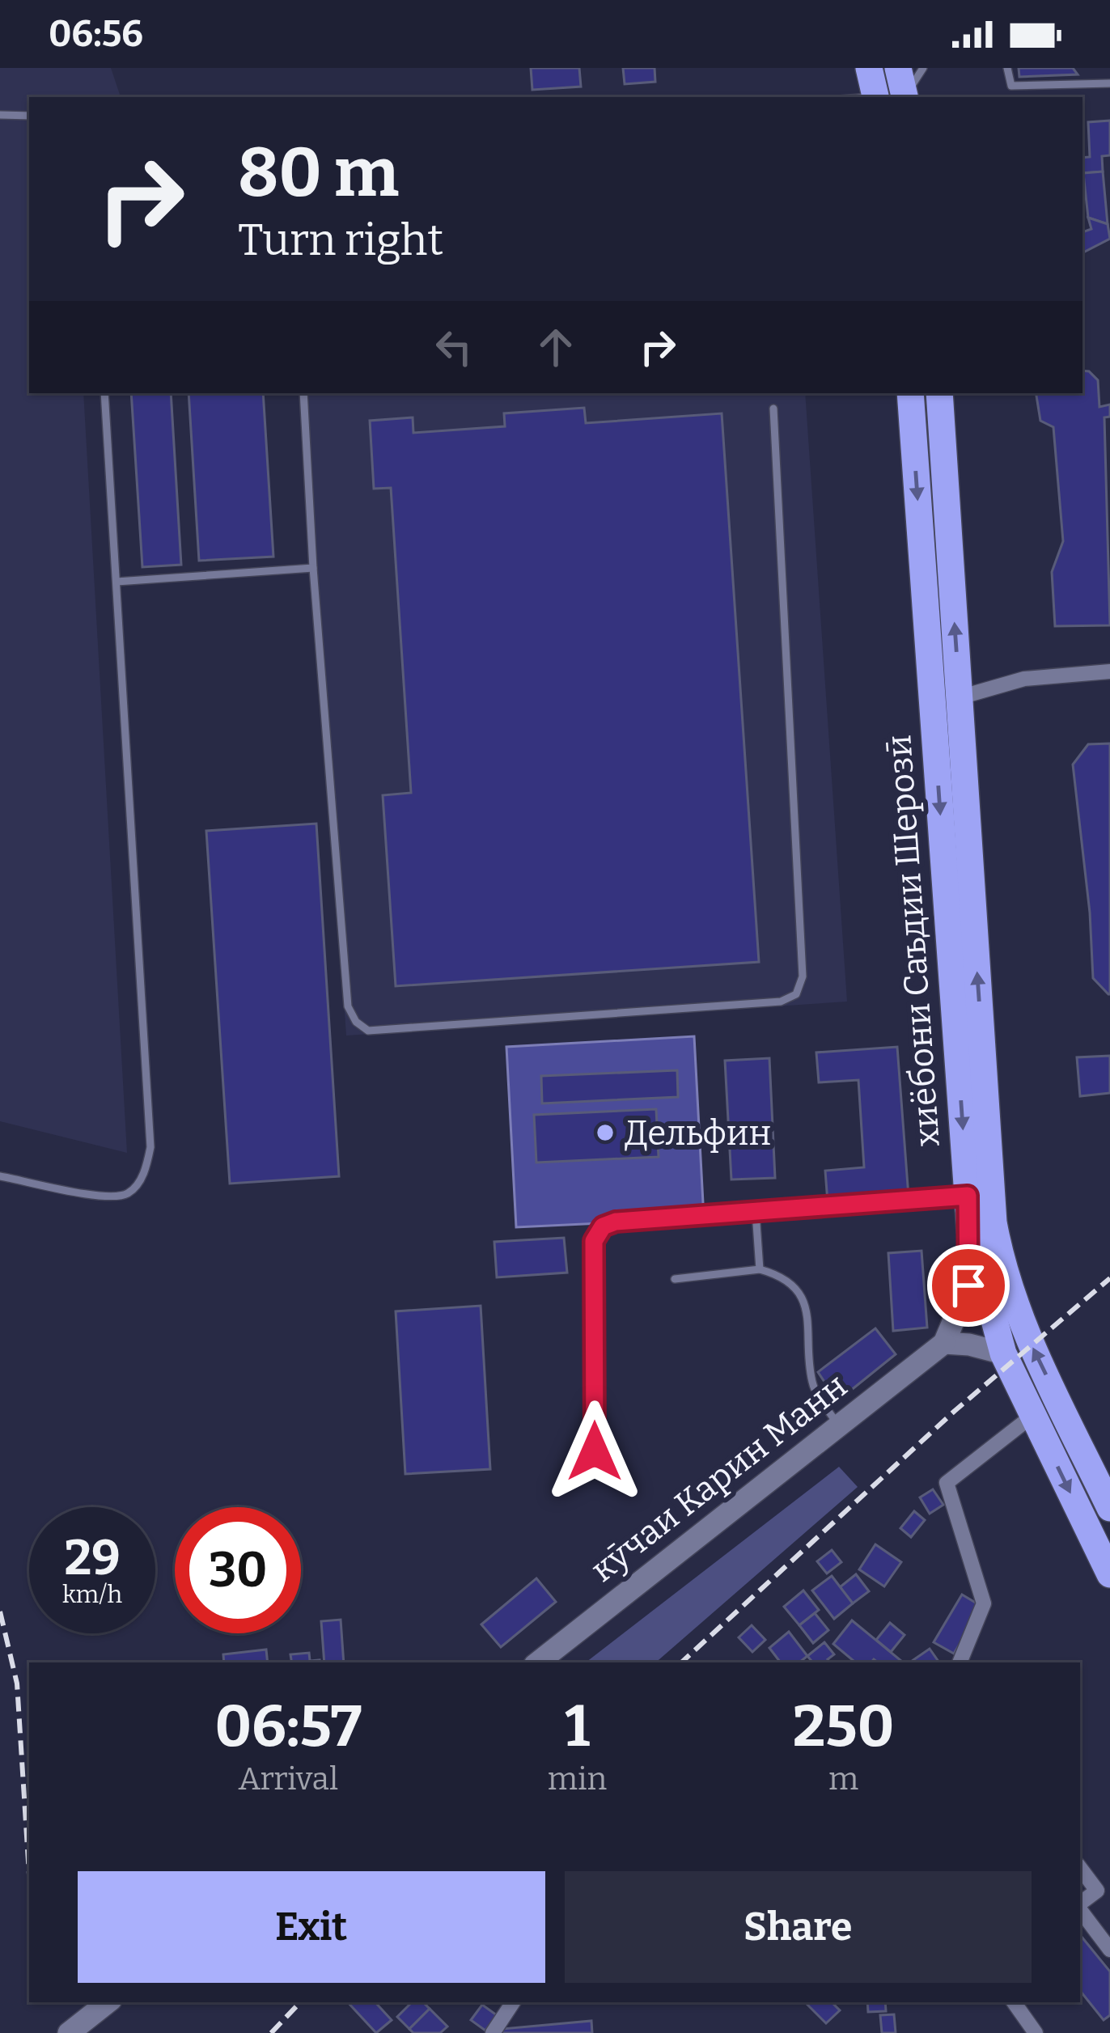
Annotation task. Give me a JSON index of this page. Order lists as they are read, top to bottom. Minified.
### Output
{"streets":{"highway":["хиёбони Саъдии Шерозӣ"],"street":["кӯчаи Карин Манн"]},"crossings":[["хиёбони Саъдии Шерозӣ","кӯчаи Карин Манн"]],"places":["Дельфин"],"page":{"status":"06:56","turn":["80 m","Turn right"],"speed":"29 km/h","limit":"30","eta":["06:57","Arrival","1","min","250","m"],"buttons":["Exit","Share"]}}
